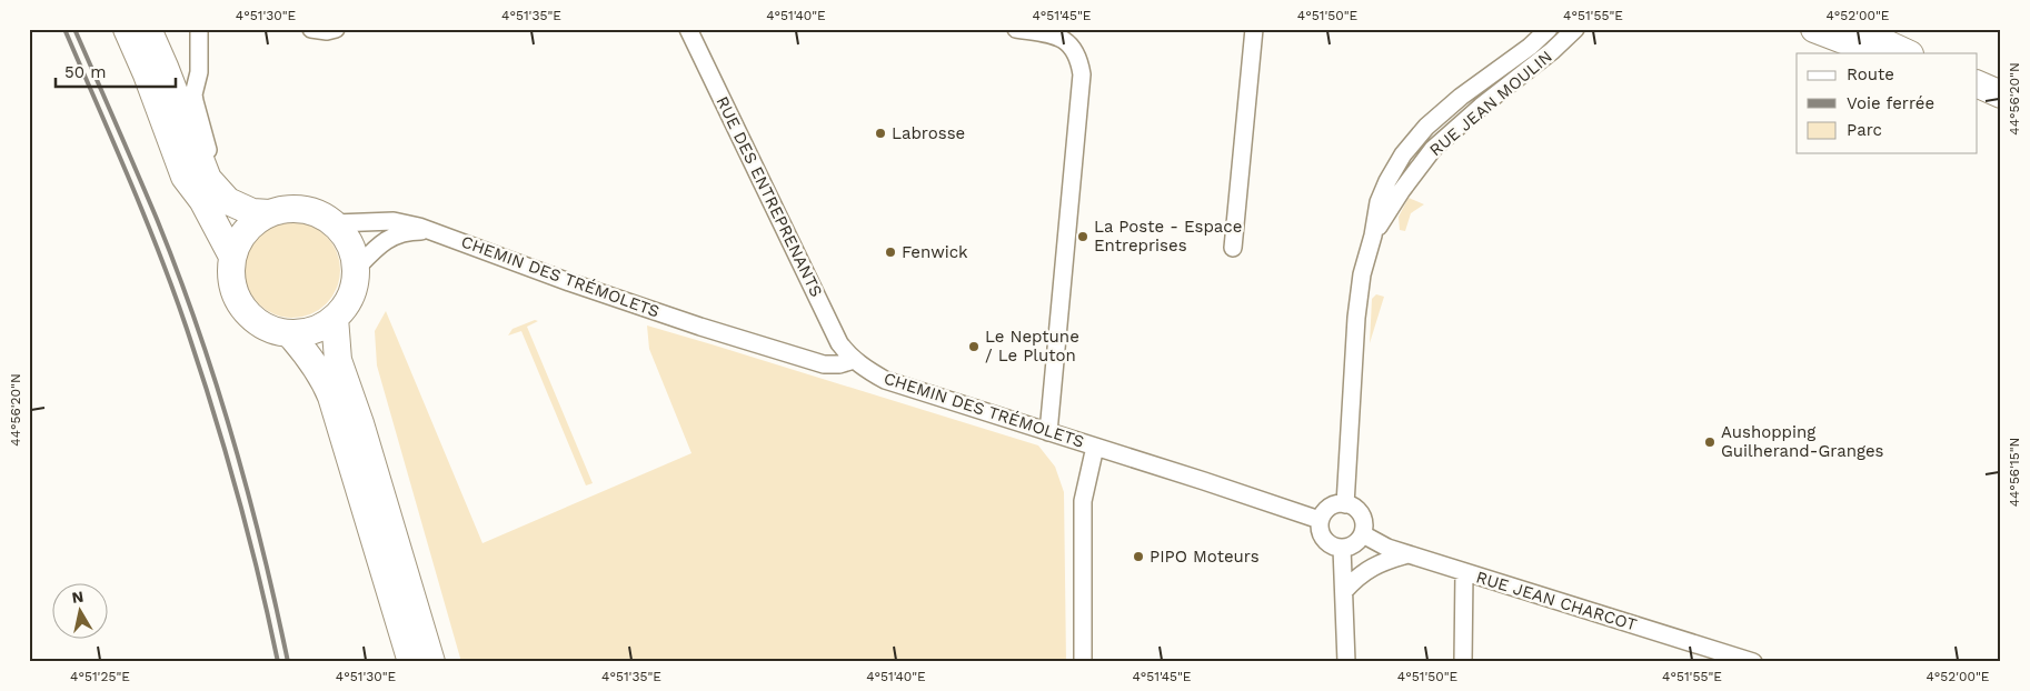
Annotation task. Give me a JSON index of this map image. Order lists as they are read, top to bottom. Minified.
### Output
{"streets":{"street":["RUE JEAN MOULIN","RUE DES ENTREPRENANTS","CHEMIN DES TRÉMOLETS","RUE JEAN CHARCOT"]},"crossings":[["RUE JEAN MOULIN","CHEMIN DES TRÉMOLETS"],["RUE JEAN MOULIN","RUE JEAN CHARCOT"],["RUE DES ENTREPRENANTS","CHEMIN DES TRÉMOLETS"],["CHEMIN DES TRÉMOLETS","RUE JEAN CHARCOT"]],"places":["Labrosse","La Poste - Espace Entreprises","Fenwick","Le Neptune / Le Pluton","Aushopping Guilherand-Granges","PIPO Moteurs"],"legend":["Route","Voie ferrée","Parc"],"scale_bar":"50 m","north":"top","coordinates":["4°51'30\"E","4°51'35\"E","4°51'40\"E","4°51'45\"E","4°51'50\"E","4°51'55\"E","4°52'00\"E","44°56'20\"N","44°56'15\"N","4°51'25\"E"]}
